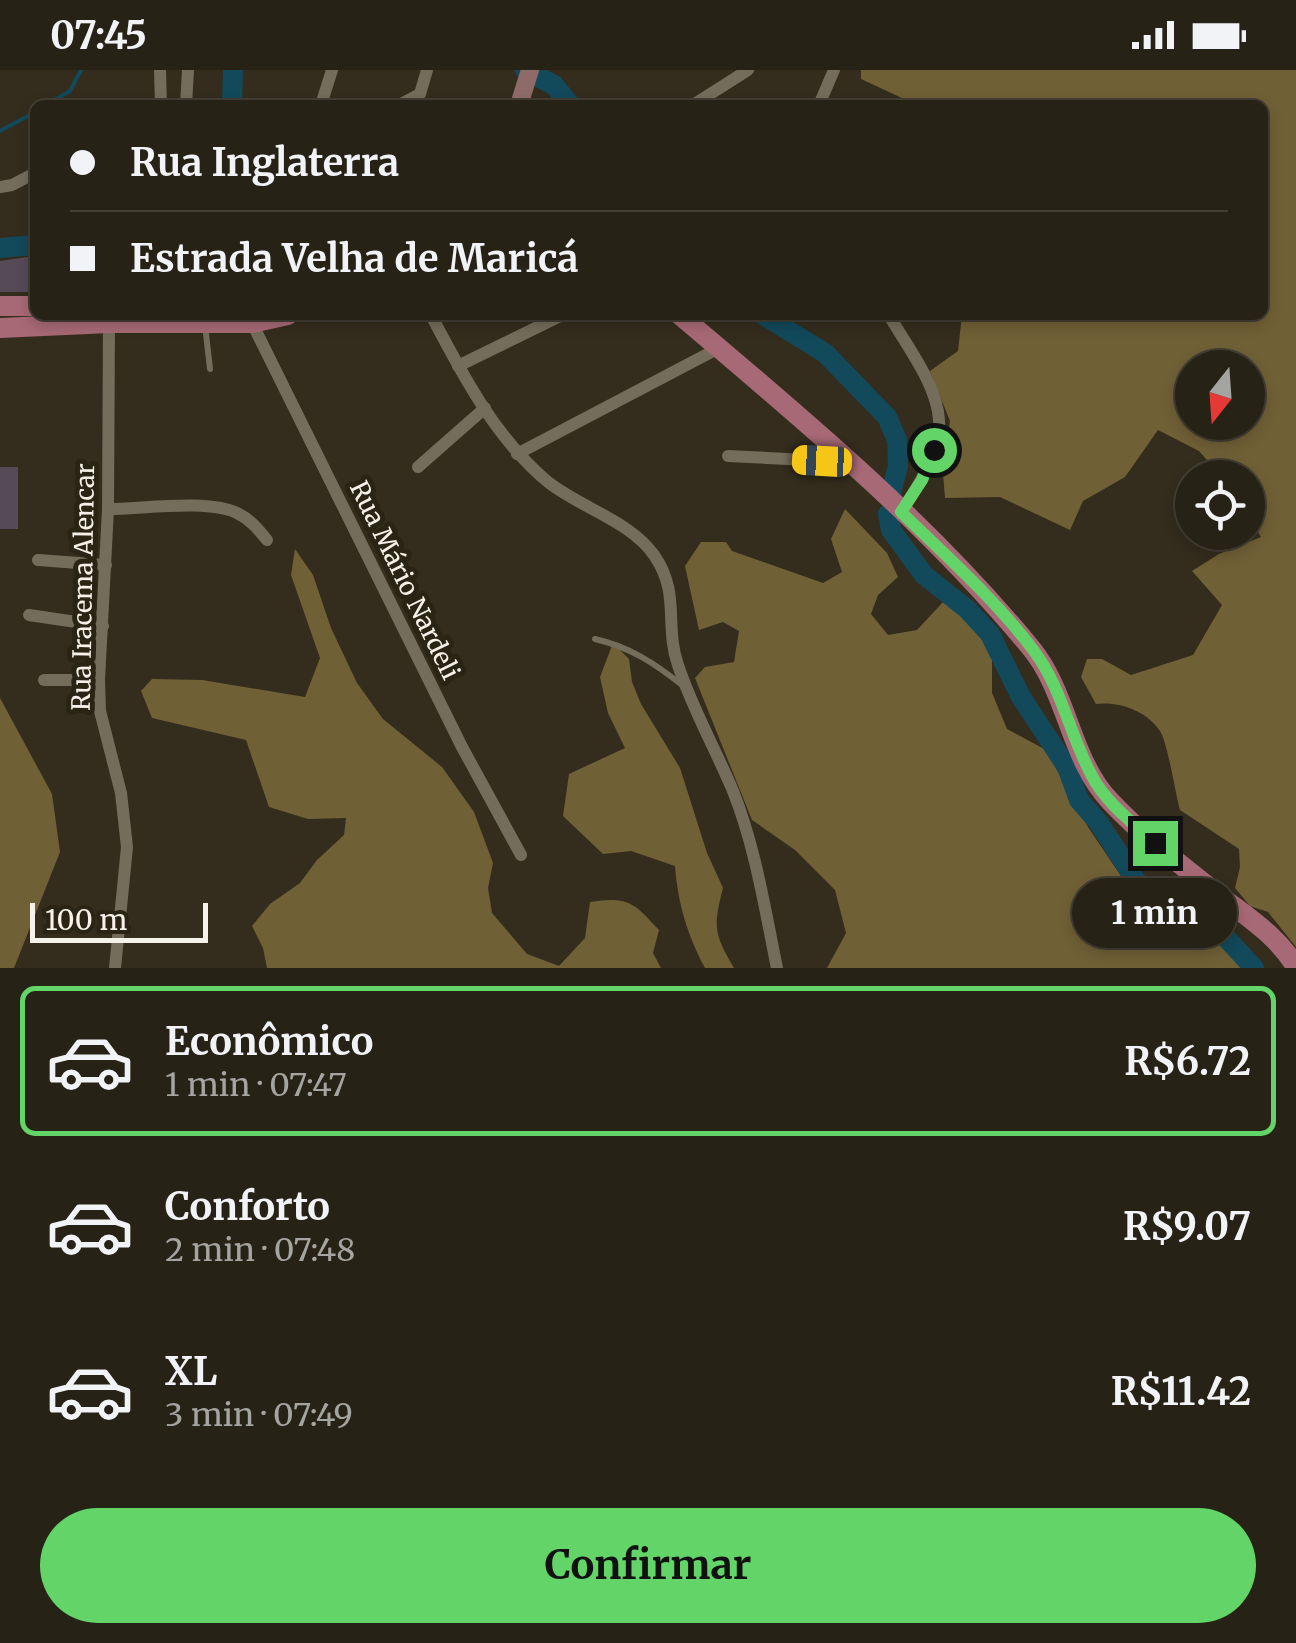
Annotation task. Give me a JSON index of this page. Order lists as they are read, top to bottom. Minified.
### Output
{"streets":{"street":["Rua Mário Nardeli","Rua Iracema Alencar"]},"scale_bar":"100 m","north":"bottom","page":{"status":"07:45","banner":["Rua Inglaterra","Estrada Velha de Maricá"],"bubble":"1 min","scale":"100 m","list":[{"name":"Econômico","note":"1 min · 07:47","value":"R$6.72"},{"name":"Conforto","note":"2 min · 07:48","value":"R$9.07"},{"name":"XL","note":"3 min · 07:49","value":"R$11.42"}],"buttons":"Confirmar"}}
